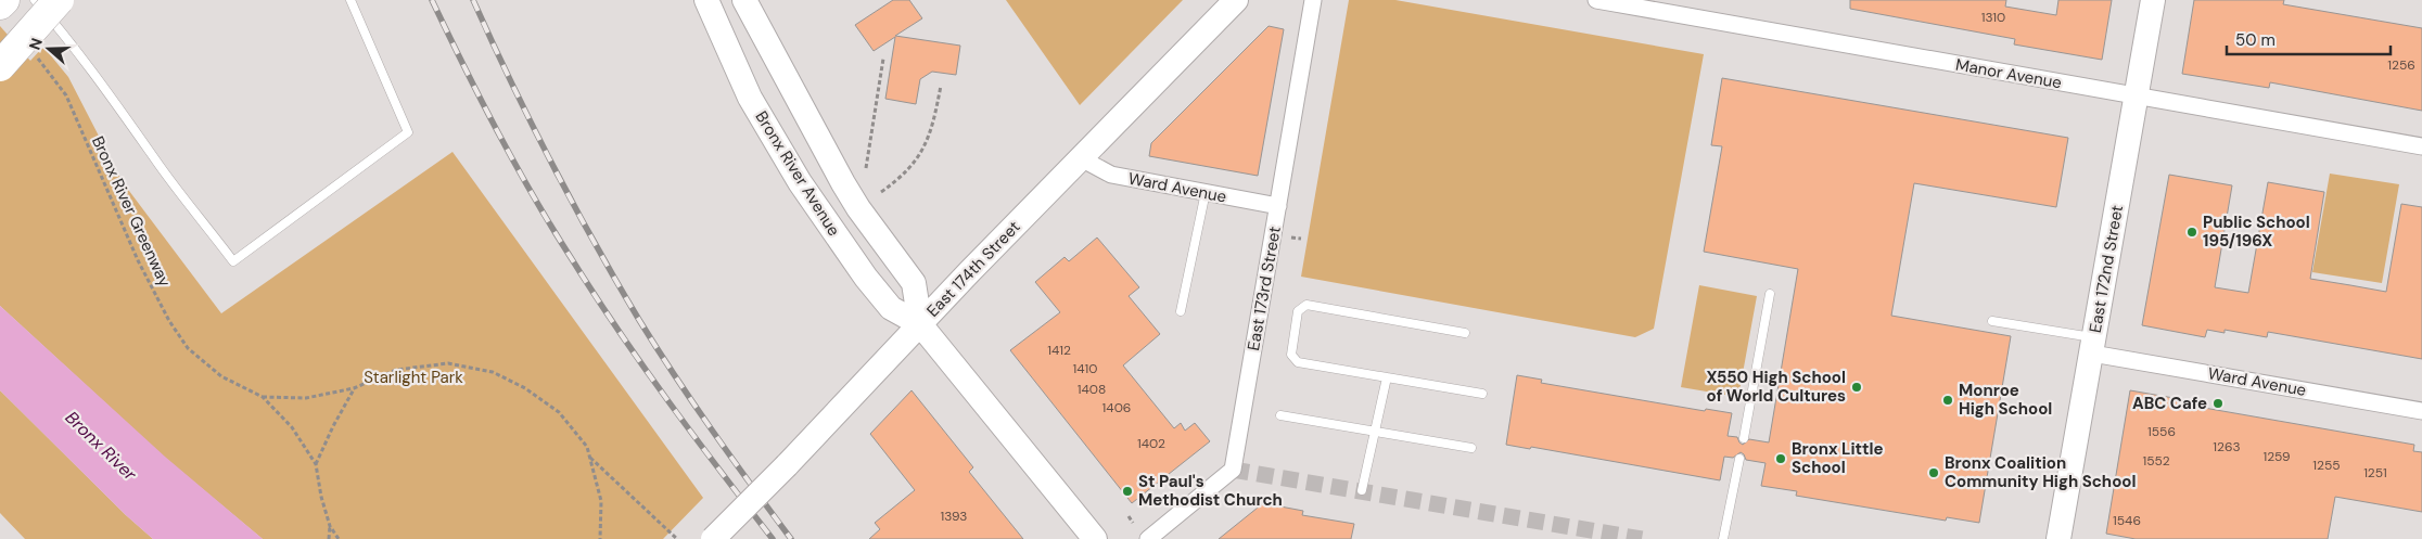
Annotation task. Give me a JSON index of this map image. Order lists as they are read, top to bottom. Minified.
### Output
{"streets":{"main road":["Bronx River Avenue","East 174th Street","East 172nd Street"],"street":["Manor Avenue","Ward Avenue","East 173rd Street"],"path":["Bronx River Greenway"]},"crossings":[["Manor Avenue","East 172nd Street"],["Bronx River Avenue","East 174th Street"],["Ward Avenue","East 174th Street"],["Ward Avenue","East 172nd Street"],["Ward Avenue","East 173rd Street"]],"water":["Bronx River"],"parks":["Starlight Park"],"places":["Public School 195/196X","X550 High School of World Cultures","Monroe High School","ABC Cafe","Bronx Little School","Bronx Coalition Community High School","St Paul's Methodist Church"],"house_numbers":["1310","1256","1412","1410","1408","1406","1556","1402","1263","1259","1552","1255","1251","1393","1546"],"scale_bar":"50 m","north":"left"}
